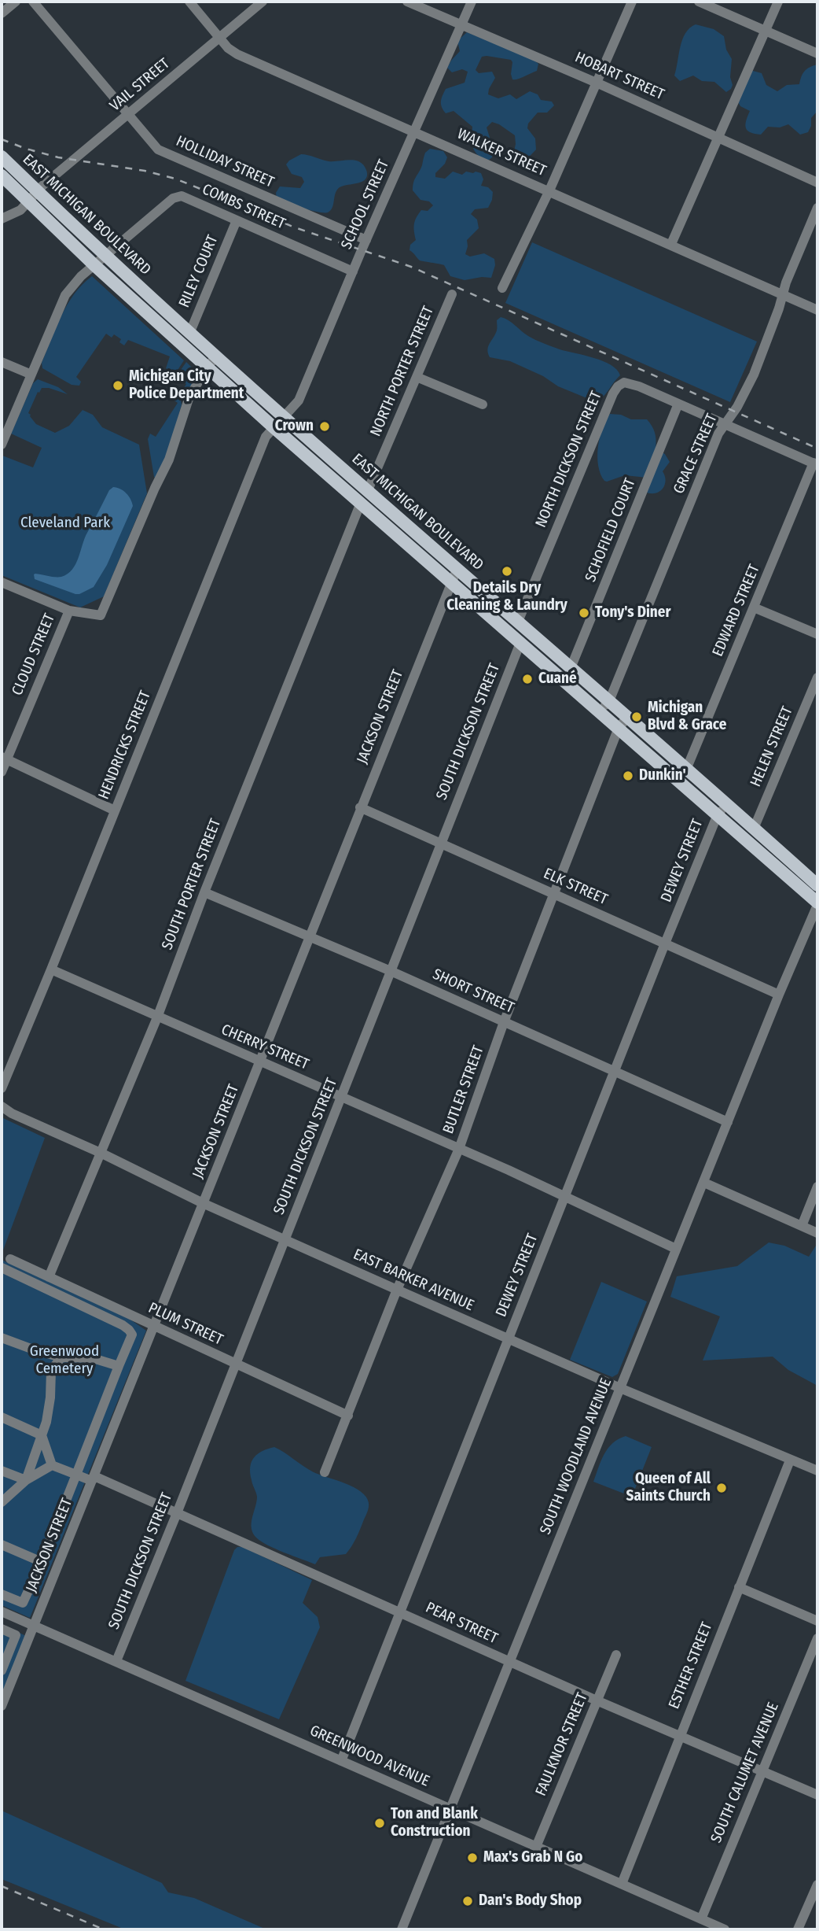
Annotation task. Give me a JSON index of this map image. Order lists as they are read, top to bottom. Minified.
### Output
{"streets":{"main road":["EAST MICHIGAN BOULEVARD"],"street":["HOBART STREET","VAIL STREET","WALKER STREET","HOLLIDAY STREET","SCHOOL STREET","COMBS STREET","RILEY COURT","NORTH PORTER STREET","GRACE STREET","NORTH DICKSON STREET","SCHOFIELD COURT","EDWARD STREET","CLOUD STREET","JACKSON STREET","SOUTH DICKSON STREET","HENDRICKS STREET","HELEN STREET","DEWEY STREET","SOUTH PORTER STREET","ELK STREET","SHORT STREET","CHERRY STREET","BUTLER STREET","EAST BARKER AVENUE","PLUM STREET","SOUTH WOODLAND AVENUE","PEAR STREET","ESTHER STREET","FAULKNOR STREET","GREENWOOD AVENUE","SOUTH CALUMET AVENUE"]},"crossings":[["HOBART STREET","SCHOOL STREET"],["VAIL STREET","WALKER STREET"],["VAIL STREET","HOLLIDAY STREET"],["VAIL STREET","EAST MICHIGAN BOULEVARD"],["WALKER STREET","SCHOOL STREET"],["WALKER STREET","GRACE STREET"],["HOLLIDAY STREET","SCHOOL STREET"],["SCHOOL STREET","COMBS STREET"],["SCHOOL STREET","EAST MICHIGAN BOULEVARD"],["SCHOOL STREET","HENDRICKS STREET"],["COMBS STREET","EAST MICHIGAN BOULEVARD"],["COMBS STREET","RILEY COURT"],["EAST MICHIGAN BOULEVARD","RILEY COURT"],["EAST MICHIGAN BOULEVARD","NORTH PORTER STREET"],["EAST MICHIGAN BOULEVARD","GRACE STREET"],["EAST MICHIGAN BOULEVARD","NORTH DICKSON STREET"],["EAST MICHIGAN BOULEVARD","SCHOFIELD COURT"],["EAST MICHIGAN BOULEVARD","EDWARD STREET"],["EAST MICHIGAN BOULEVARD","JACKSON STREET"],["EAST MICHIGAN BOULEVARD","SOUTH DICKSON STREET"],["EAST MICHIGAN BOULEVARD","HENDRICKS STREET"],["EAST MICHIGAN BOULEVARD","HELEN STREET"],["EAST MICHIGAN BOULEVARD","DEWEY STREET"],["EAST MICHIGAN BOULEVARD","SOUTH PORTER STREET"],["EAST MICHIGAN BOULEVARD","BUTLER STREET"],["EAST MICHIGAN BOULEVARD","SOUTH WOODLAND AVENUE"],["GRACE STREET","NORTH DICKSON STREET"],["NORTH DICKSON STREET","SCHOFIELD COURT"],["JACKSON STREET","ELK STREET"],["JACKSON STREET","SHORT STREET"],["JACKSON STREET","CHERRY STREET"],["JACKSON STREET","EAST BARKER AVENUE"],["JACKSON STREET","PLUM STREET"],["JACKSON STREET","PEAR STREET"],["JACKSON STREET","GREENWOOD AVENUE"],["SOUTH DICKSON STREET","ELK STREET"],["SOUTH DICKSON STREET","SHORT STREET"],["SOUTH DICKSON STREET","CHERRY STREET"],["SOUTH DICKSON STREET","EAST BARKER AVENUE"],["SOUTH DICKSON STREET","PLUM STREET"],["SOUTH DICKSON STREET","PEAR STREET"],["SOUTH DICKSON STREET","GREENWOOD AVENUE"],["HENDRICKS STREET","CHERRY STREET"],["DEWEY STREET","ELK STREET"],["DEWEY STREET","SHORT STREET"],["DEWEY STREET","CHERRY STREET"],["DEWEY STREET","EAST BARKER AVENUE"],["DEWEY STREET","PEAR STREET"],["DEWEY STREET","GREENWOOD AVENUE"],["SOUTH PORTER STREET","SHORT STREET"],["SOUTH PORTER STREET","CHERRY STREET"],["SOUTH PORTER STREET","EAST BARKER AVENUE"],["SOUTH PORTER STREET","PLUM STREET"],["ELK STREET","BUTLER STREET"],["ELK STREET","SOUTH WOODLAND AVENUE"],["SHORT STREET","BUTLER STREET"],["SHORT STREET","SOUTH WOODLAND AVENUE"],["CHERRY STREET","BUTLER STREET"],["CHERRY STREET","SOUTH WOODLAND AVENUE"],["BUTLER STREET","EAST BARKER AVENUE"],["BUTLER STREET","PLUM STREET"],["EAST BARKER AVENUE","SOUTH WOODLAND AVENUE"],["EAST BARKER AVENUE","ESTHER STREET"],["SOUTH WOODLAND AVENUE","PEAR STREET"],["SOUTH WOODLAND AVENUE","GREENWOOD AVENUE"],["PEAR STREET","ESTHER STREET"],["PEAR STREET","FAULKNOR STREET"],["PEAR STREET","SOUTH CALUMET AVENUE"],["ESTHER STREET","GREENWOOD AVENUE"],["FAULKNOR STREET","GREENWOOD AVENUE"],["GREENWOOD AVENUE","SOUTH CALUMET AVENUE"]],"parks":["Cleveland Park","Greenwood Cemetery"],"places":["Michigan City Police Department","Crown","Details Dry Cleaning & Laundry","Tony's Diner","Cuané","Michigan Blvd & Grace","Dunkin'","Queen of All Saints Church","Ton and Blank Construction","Max's Grab N Go","Dan's Body Shop"]}
